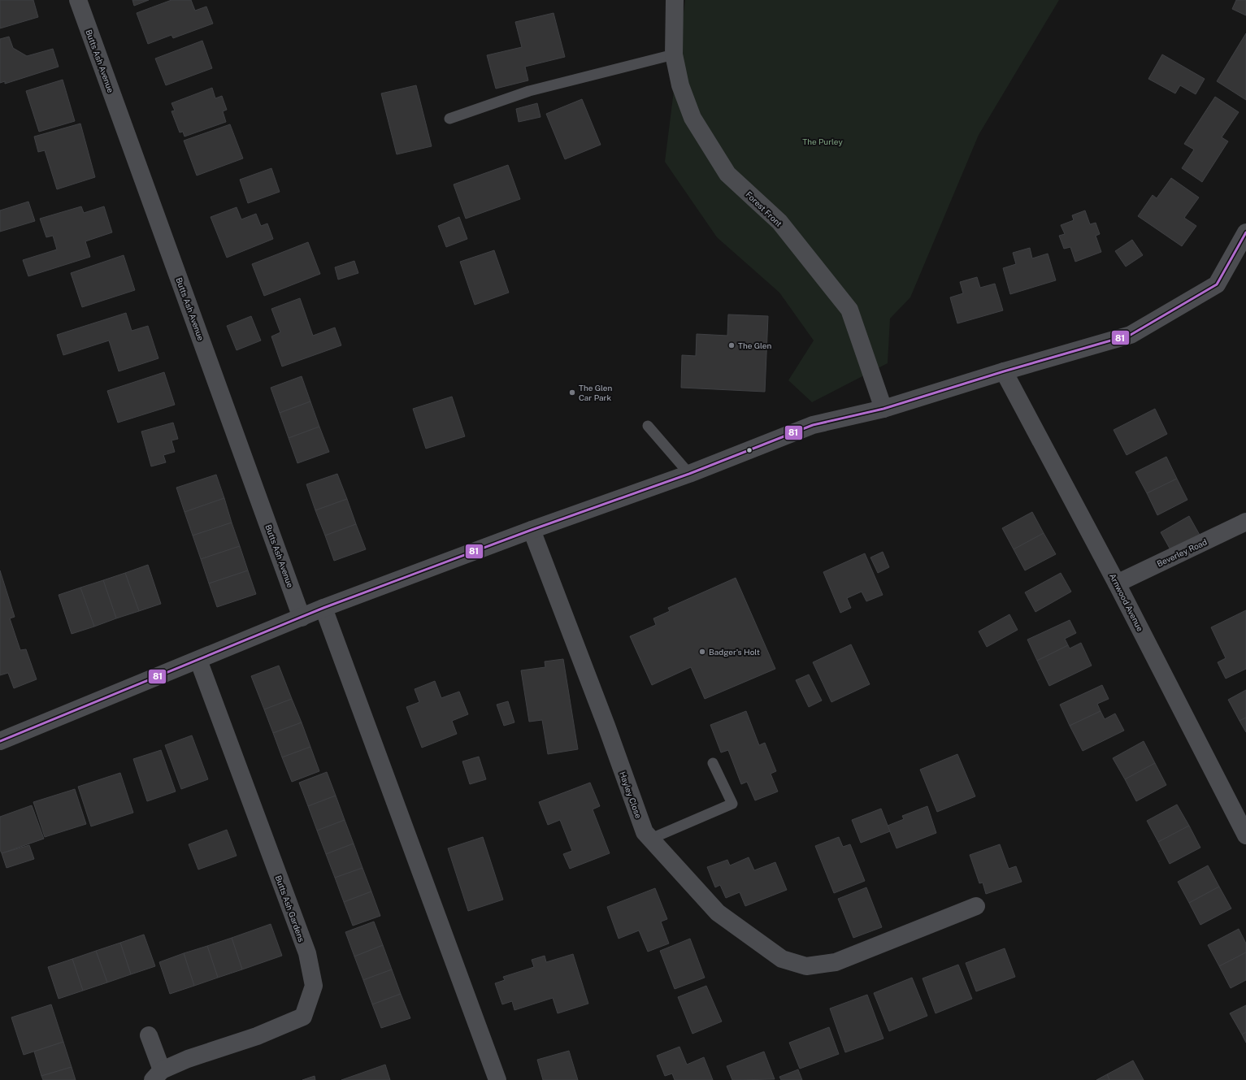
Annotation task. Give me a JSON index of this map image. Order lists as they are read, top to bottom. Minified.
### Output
{"streets":{"street":["Butts Ash Avenue","Forest Front","Beverley Road","Arnwood Avenue","Hayley Close","Butts Ash Gardens"]},"crossings":[["Beverley Road","Arnwood Avenue"]],"parks":["The Purley"],"places":["The Glen","The Glen Car Park","Badger's Holt"],"lines":["transit line 81"]}
